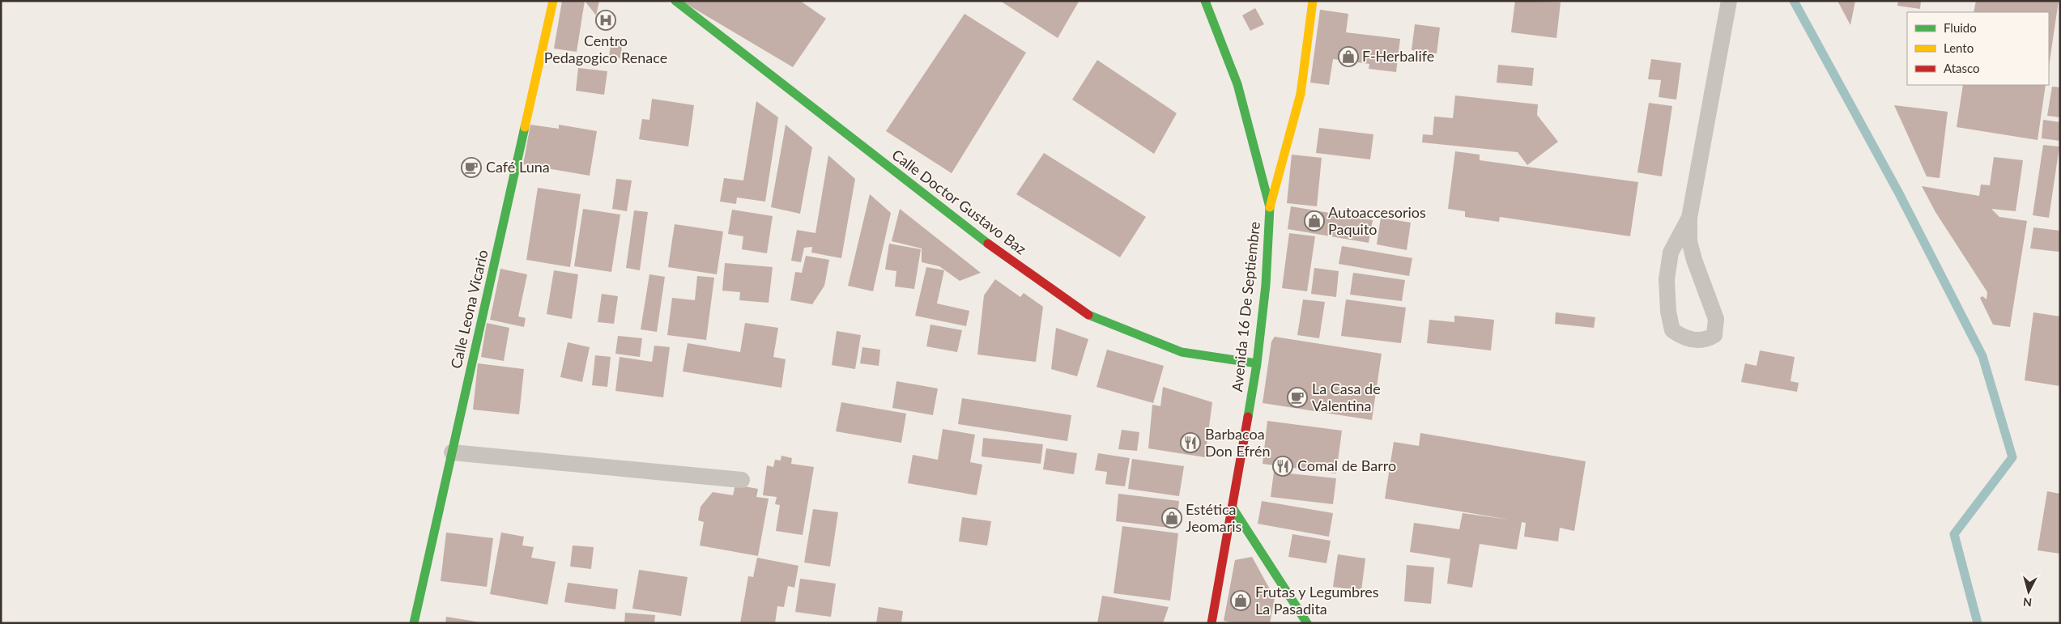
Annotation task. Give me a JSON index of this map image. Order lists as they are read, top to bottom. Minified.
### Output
{"streets":{"main road":["Calle Doctor Gustavo Baz","Avenida 16 De Septiembre","Calle Leona Vicario"]},"crossings":[["Calle Doctor Gustavo Baz","Avenida 16 De Septiembre"]],"places":{"hospital":["Centro Pedagogico Renace"],"shop":["F-Herbalife","Autoaccesorios Paquito","Estética Jeomaris","Frutas y Legumbres La Pasadita"],"cafe":["Café Luna","La Casa de Valentina"],"restaurant":["Barbacoa Don Efrén","Comal de Barro"]},"legend":["Fluido","Lento","Atasco"],"north":"bottom"}
